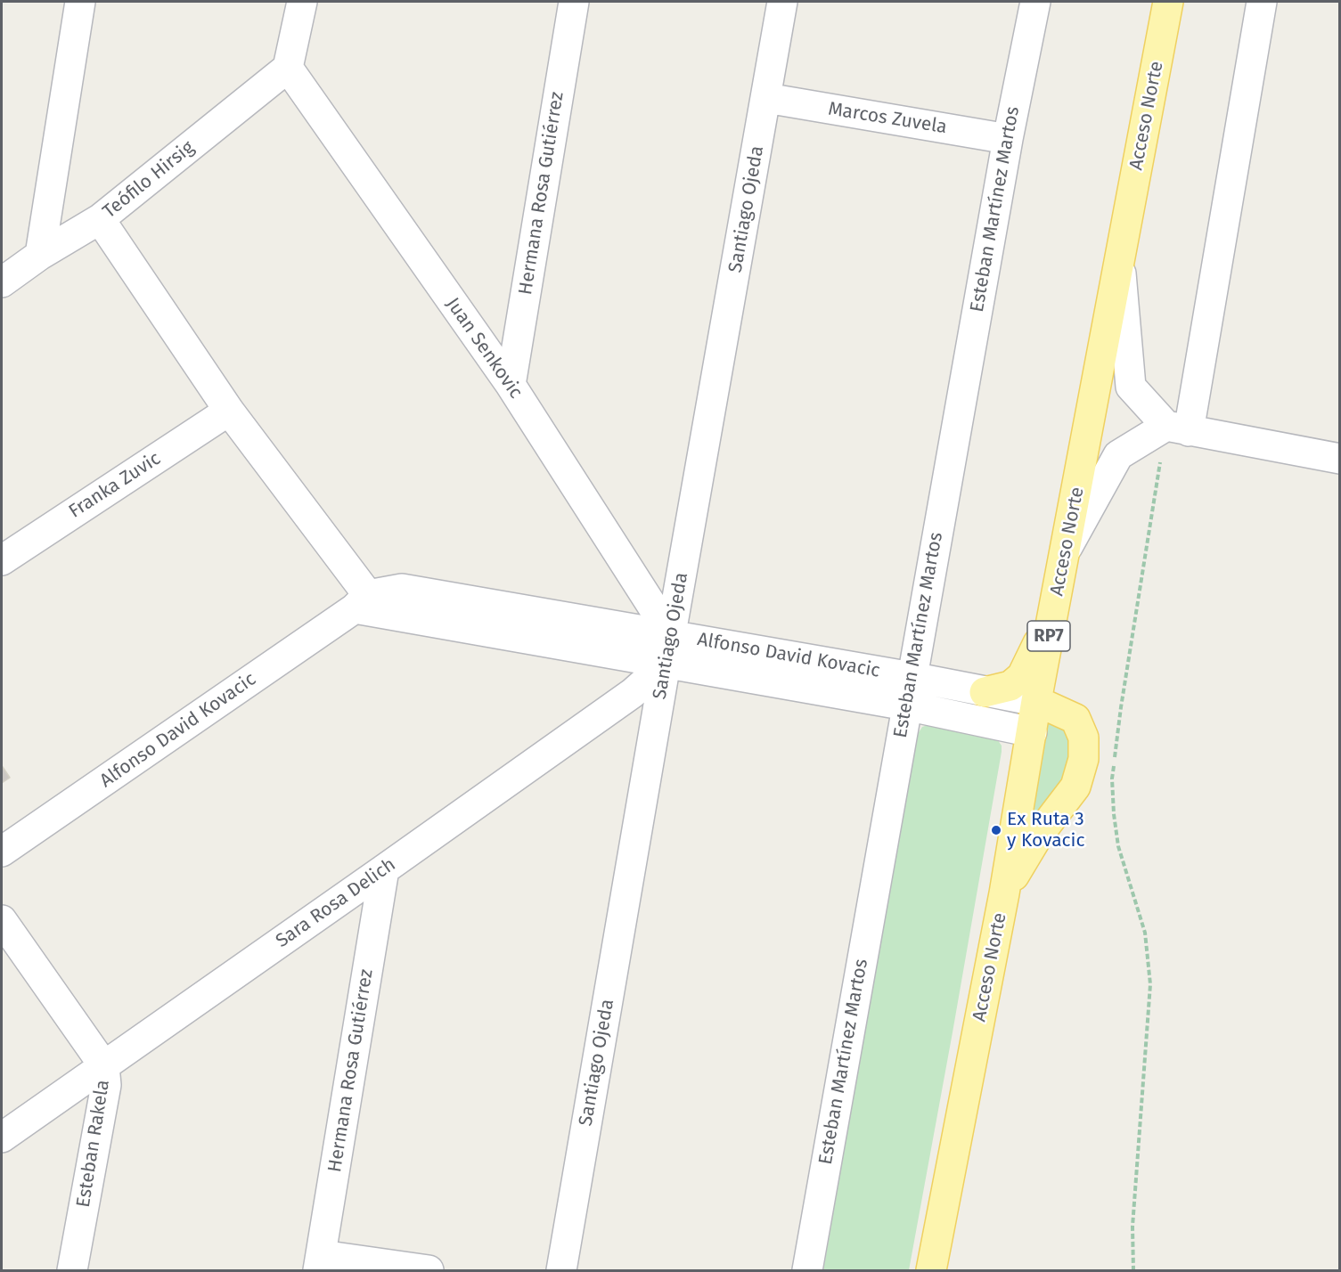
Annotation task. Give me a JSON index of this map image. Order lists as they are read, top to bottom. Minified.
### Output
{"streets":{"main road":["Acceso Norte","RP7"],"street":["Marcos Zuvela","Teófilo Hirsig","Hermana Rosa Gutiérrez","Santiago Ojeda","Esteban Martínez Martos","Juan Senkovic","Franka Zuvic","Alfonso David Kovacic","Sara Rosa Delich","Esteban Rakela"]},"crossings":[["Acceso Norte","Alfonso David Kovacic"],["Marcos Zuvela","Santiago Ojeda"],["Marcos Zuvela","Esteban Martínez Martos"],["Teófilo Hirsig","Juan Senkovic"],["Hermana Rosa Gutiérrez","Juan Senkovic"],["Hermana Rosa Gutiérrez","Sara Rosa Delich"],["Santiago Ojeda","Juan Senkovic"],["Santiago Ojeda","Alfonso David Kovacic"],["Santiago Ojeda","Sara Rosa Delich"],["Esteban Martínez Martos","Alfonso David Kovacic"],["Juan Senkovic","Alfonso David Kovacic"],["Alfonso David Kovacic","Sara Rosa Delich"],["Sara Rosa Delich","Esteban Rakela"]],"places":["Ex Ruta 3 y Kovacic"]}
